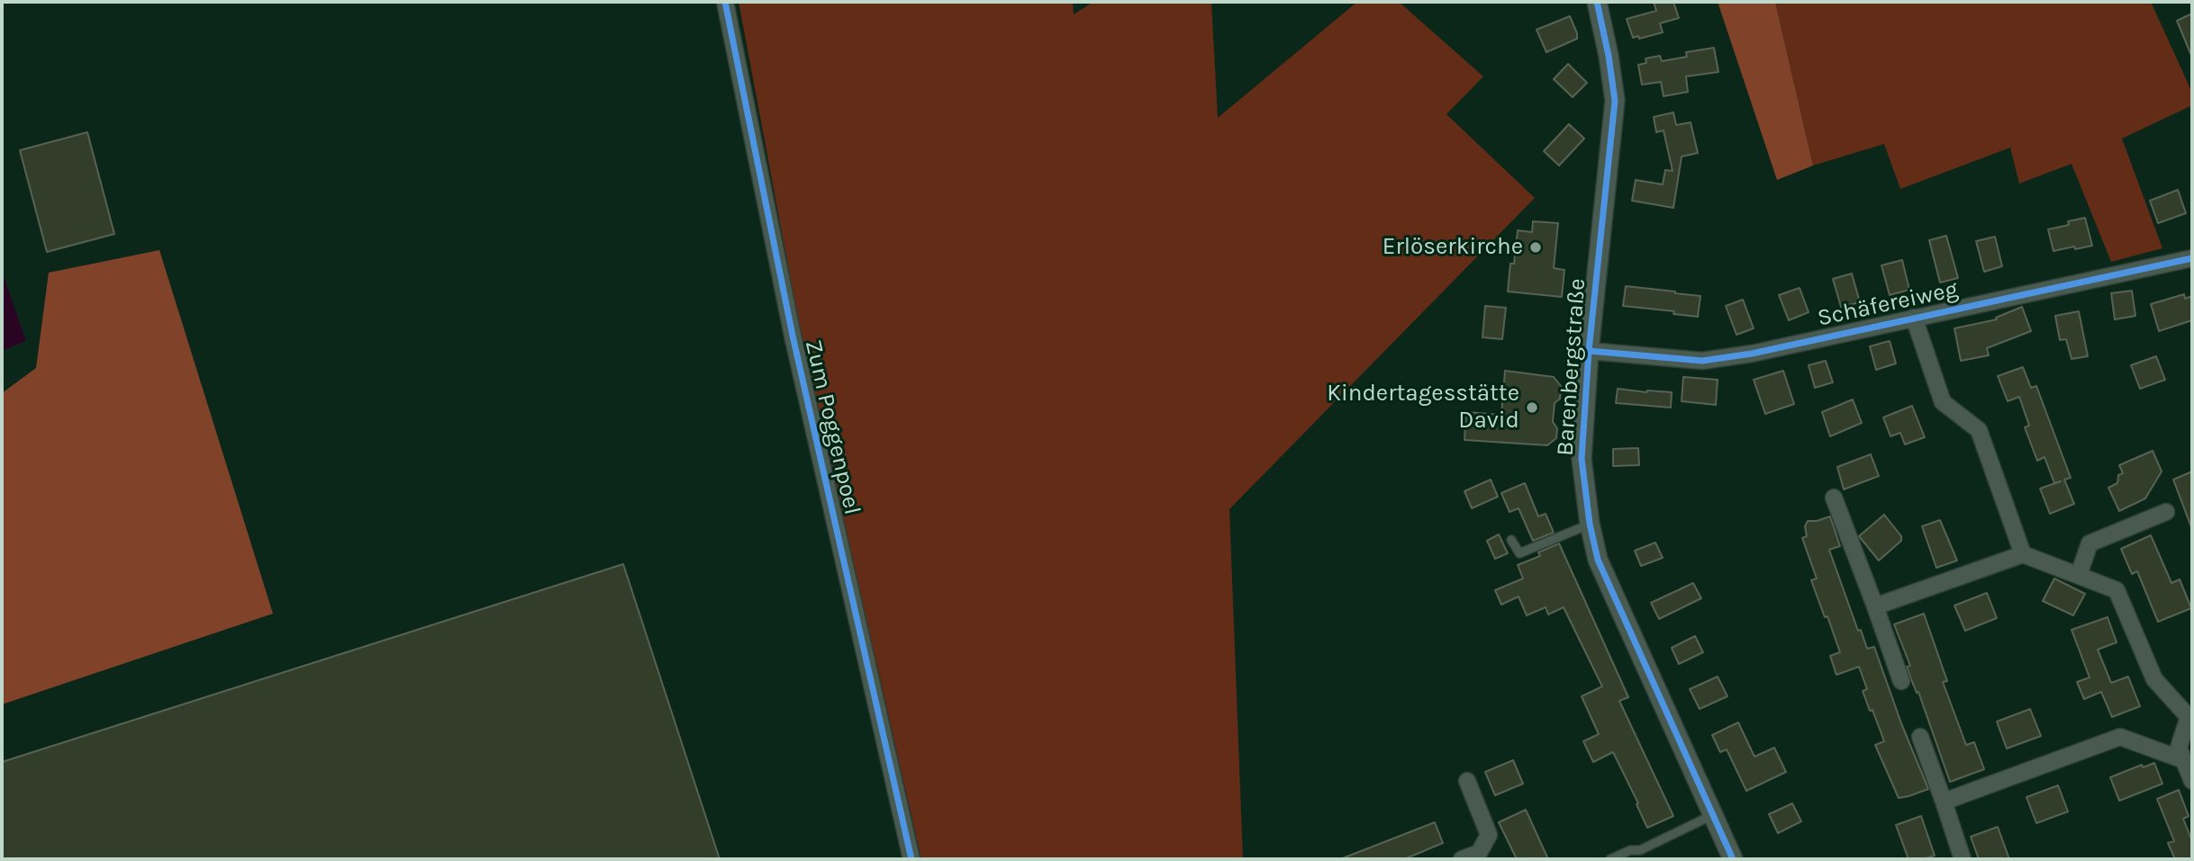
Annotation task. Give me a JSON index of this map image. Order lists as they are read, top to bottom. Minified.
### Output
{"streets":{"street":["Schäfereiweg","Barenbergstraße","Zum Poggenpoel"]},"crossings":[["Schäfereiweg","Barenbergstraße"]],"places":["Erlöserkirche","Kindertagesstätte David"]}
